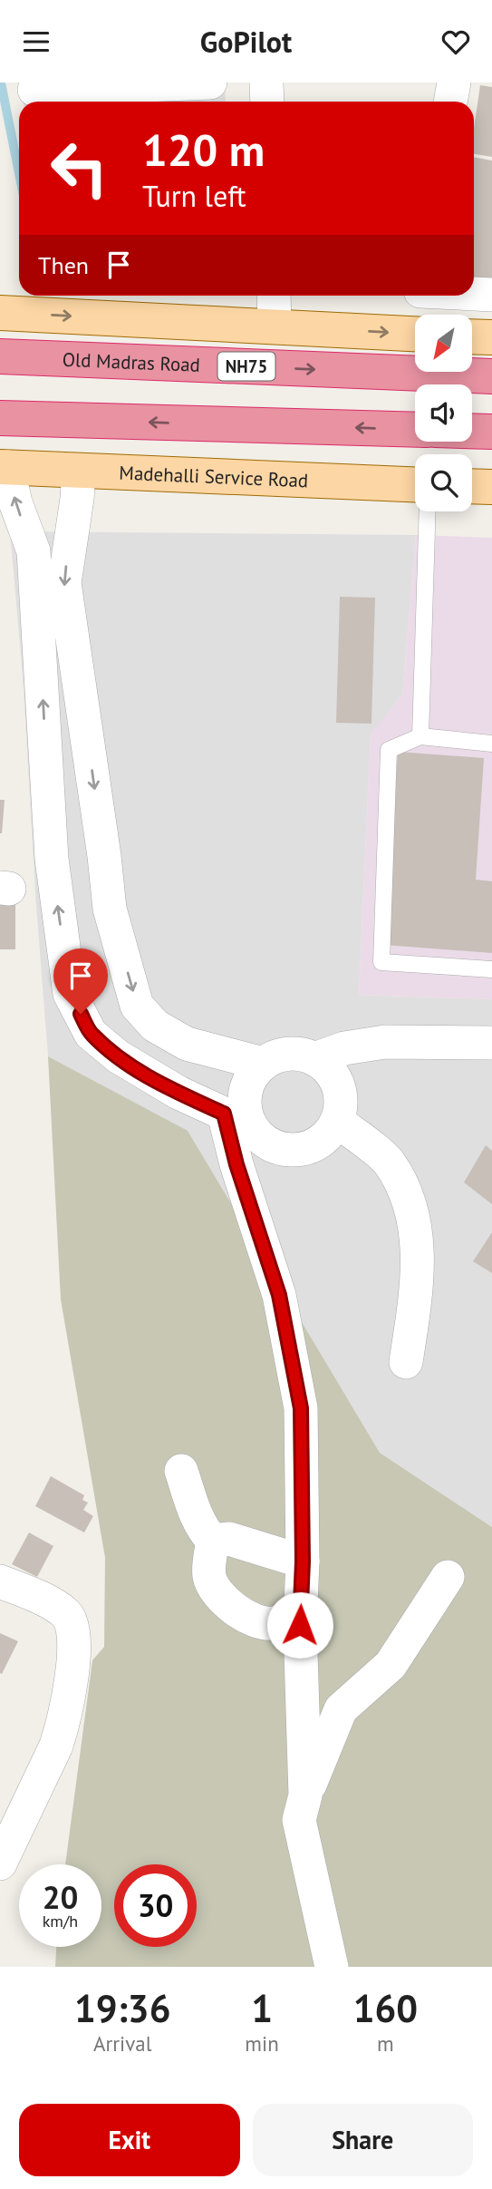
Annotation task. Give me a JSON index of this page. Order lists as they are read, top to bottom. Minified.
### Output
{"streets":{"highway":["Old Madras Road","NH75"],"main road":["Madehalli Service Road"]},"north":"bottom left","page":{"header":"GoPilot","turn":["120 m","Turn left"],"then":"Then","speed":"20 km/h","limit":"30","eta":["19:36","Arrival","1","min","160","m"],"buttons":["Exit","Share"]}}
